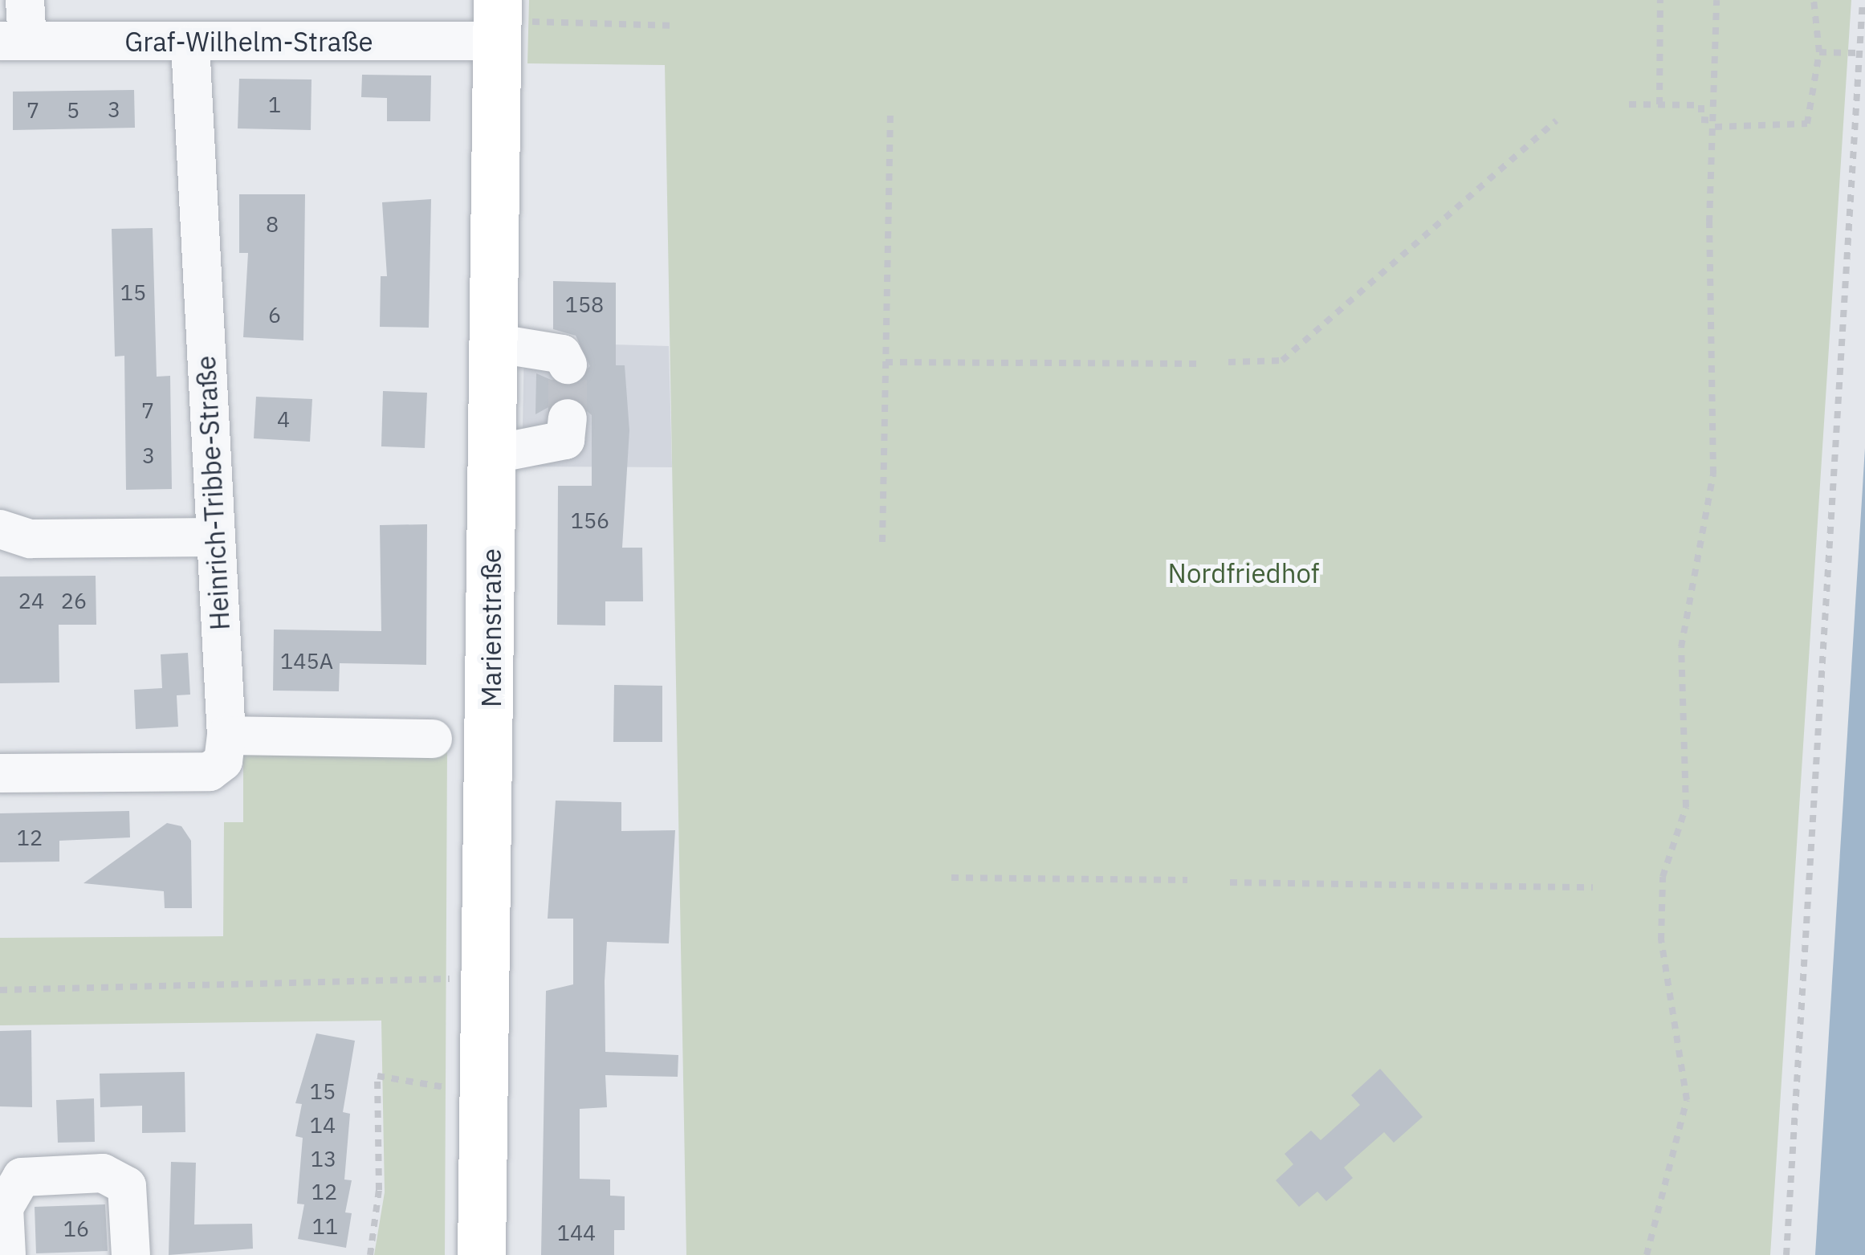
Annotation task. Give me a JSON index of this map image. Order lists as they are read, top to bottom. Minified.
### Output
{"streets":{"main road":["Marienstraße"],"street":["Graf-Wilhelm-Straße","Heinrich-Tribbe-Straße"]},"crossings":[["Graf-Wilhelm-Straße","Heinrich-Tribbe-Straße"],["Graf-Wilhelm-Straße","Marienstraße"]],"parks":["Nordfriedhof"],"house_numbers":["1","3","7","5","8","15","158","6","7","4","3","156","24","26","145A","12","15","14","13","12","11","16","144"]}
